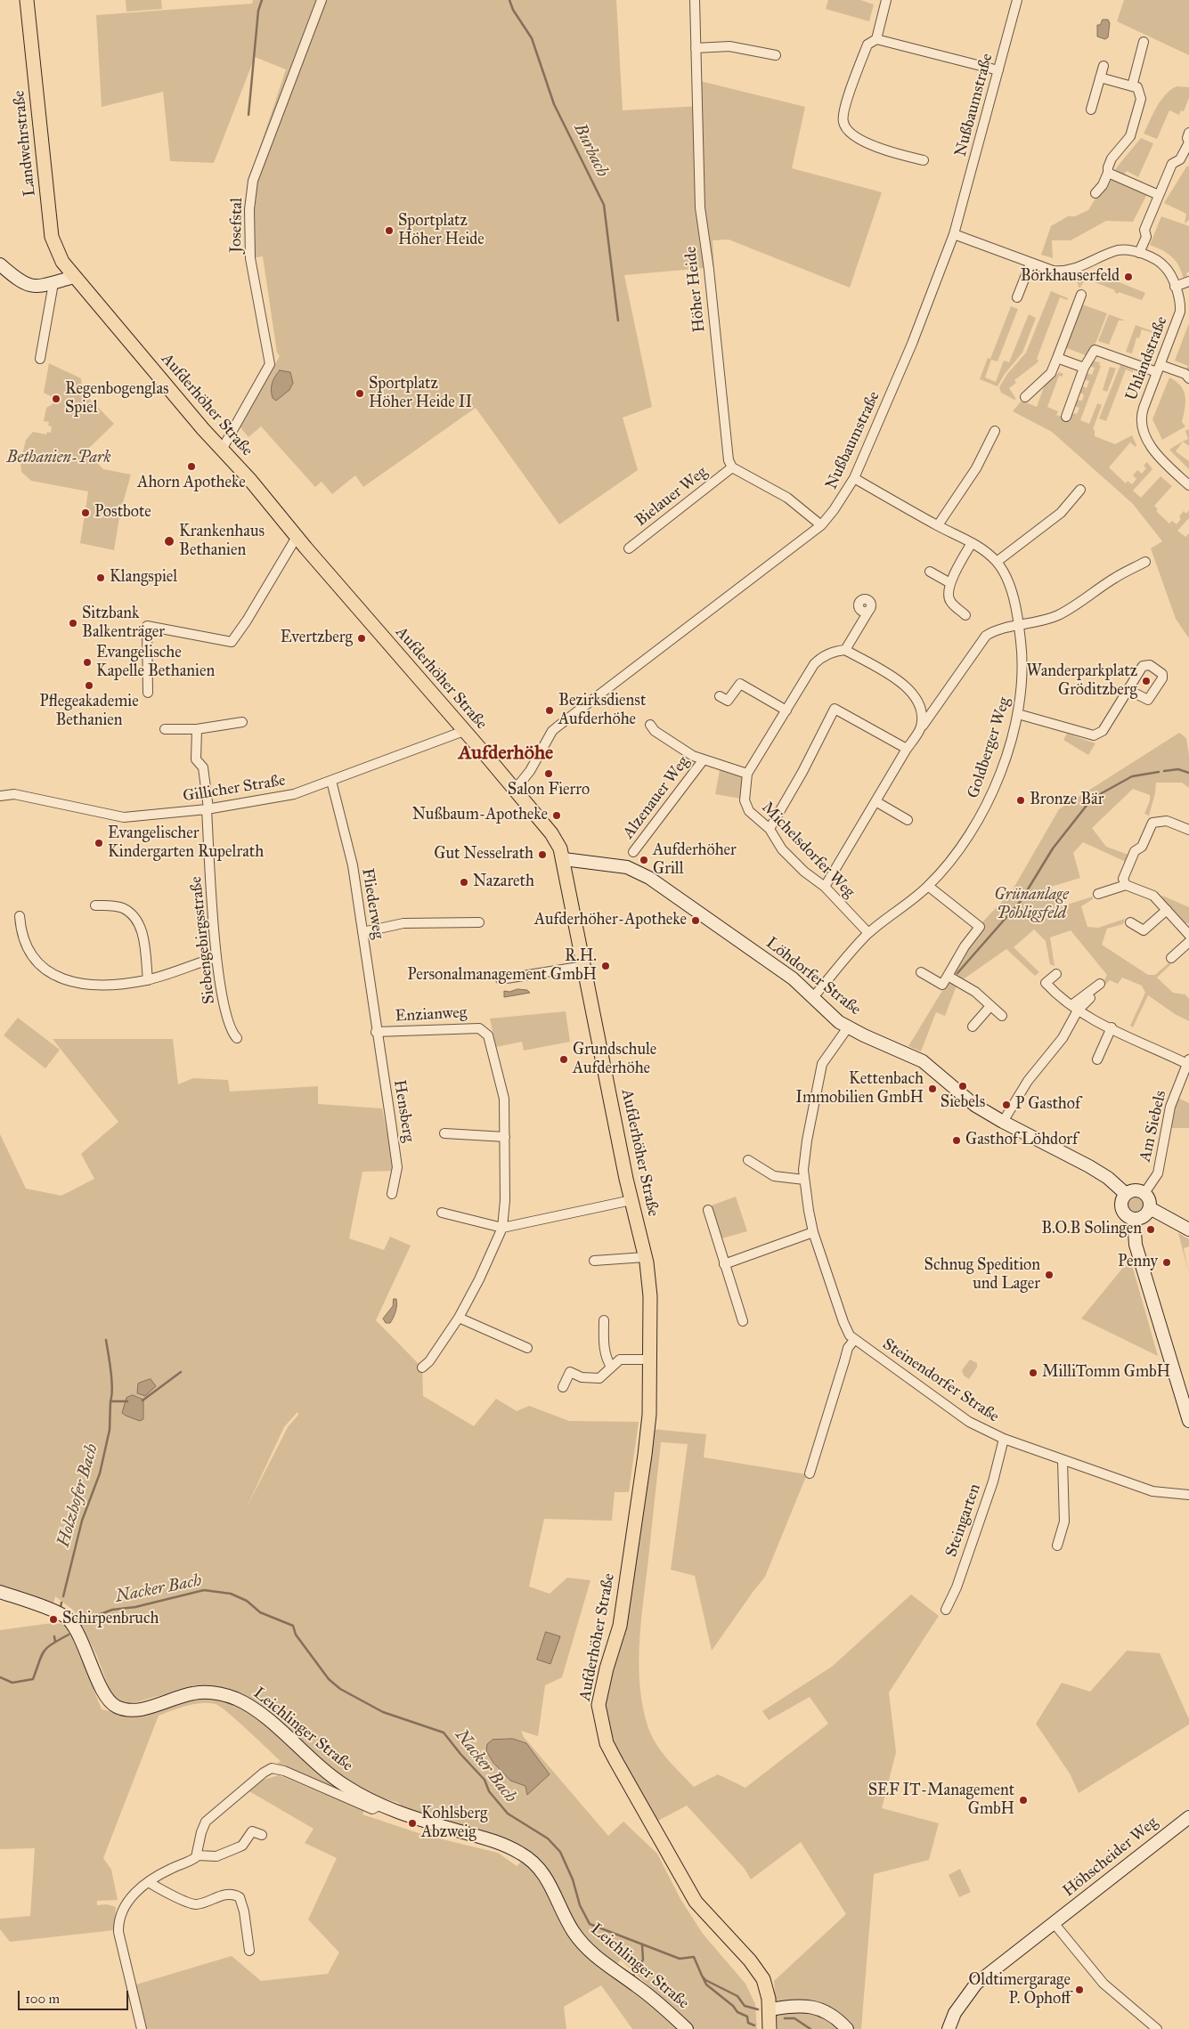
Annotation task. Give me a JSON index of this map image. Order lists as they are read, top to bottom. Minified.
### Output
{"streets":{"main road":["Landwehrstraße","Aufderhöher Straße","Löhdorfer Straße","Leichlinger Straße","Höhscheider Weg"],"street":["Nußbaumstraße","Josefstal","Höher Heide","Uhlandstraße","Bielauer Weg","Goldberger Weg","Gillicher Straße","Alzenauer Weg","Michelsdorfer Weg","Fliederweg","Siebengebirgsstraße","Enzianweg","Hensberg","Am Siebels","Steinendorfer Straße","Steingarten"]},"crossings":[["Nußbaumstraße","Uhlandstraße"],["Nußbaumstraße","Aufderhöher Straße"],["Nußbaumstraße","Goldberger Weg"],["Landwehrstraße","Aufderhöher Straße"],["Josefstal","Aufderhöher Straße"],["Höher Heide","Bielauer Weg"],["Aufderhöher Straße","Gillicher Straße"],["Aufderhöher Straße","Löhdorfer Straße"],["Goldberger Weg","Michelsdorfer Weg"],["Goldberger Weg","Löhdorfer Straße"],["Gillicher Straße","Fliederweg"],["Gillicher Straße","Siebengebirgsstraße"],["Alzenauer Weg","Michelsdorfer Weg"],["Fliederweg","Enzianweg"],["Fliederweg","Hensberg"],["Löhdorfer Straße","Am Siebels"],["Löhdorfer Straße","Steinendorfer Straße"],["Enzianweg","Hensberg"],["Steinendorfer Straße","Steingarten"]],"districts":["Aufderhöhe"],"water":["Burbach","Holzhofer Bach","Nacker Bach"],"parks":["Bethanien-Park","Grünanlage Pohligsfeld"],"places":["Sportplatz Höher Heide","Börkhauserfeld","Sportplatz Höher Heide II","Regenbogenglas Spiel","Ahorn Apotheke","Postbote","Krankenhaus Bethanien","Klangspiel","Sitzbank Balkenträger","Evertzberg","Evangelische Kapelle Bethanien","Wanderparkplatz Gröditzberg","Pflegeakademie Bethanien","Bezirksdienst Aufderhöhe","Salon Fierro","Bronze Bär","Nußbaum-Apotheke","Evangelischer Kindergarten Rupelrath","Gut Nesselrath","Aufderhöher Grill","Nazareth","Aufderhöher-Apotheke","R.H. Personalmanagement GmbH","Grundschule Aufderhöhe","Siebels","Kettenbach Immobilien GmbH","P Gasthof","Gasthof Löhdorf","B.O.B Solingen","Penny","Schnug Spedition und Lager","MilliTomm GmbH","Schirpenbruch","SEF IT-Management GmbH","Kohlsberg Abzweig","Oldtimergarage P. Ophoff"],"scale_bar":"100 m"}
